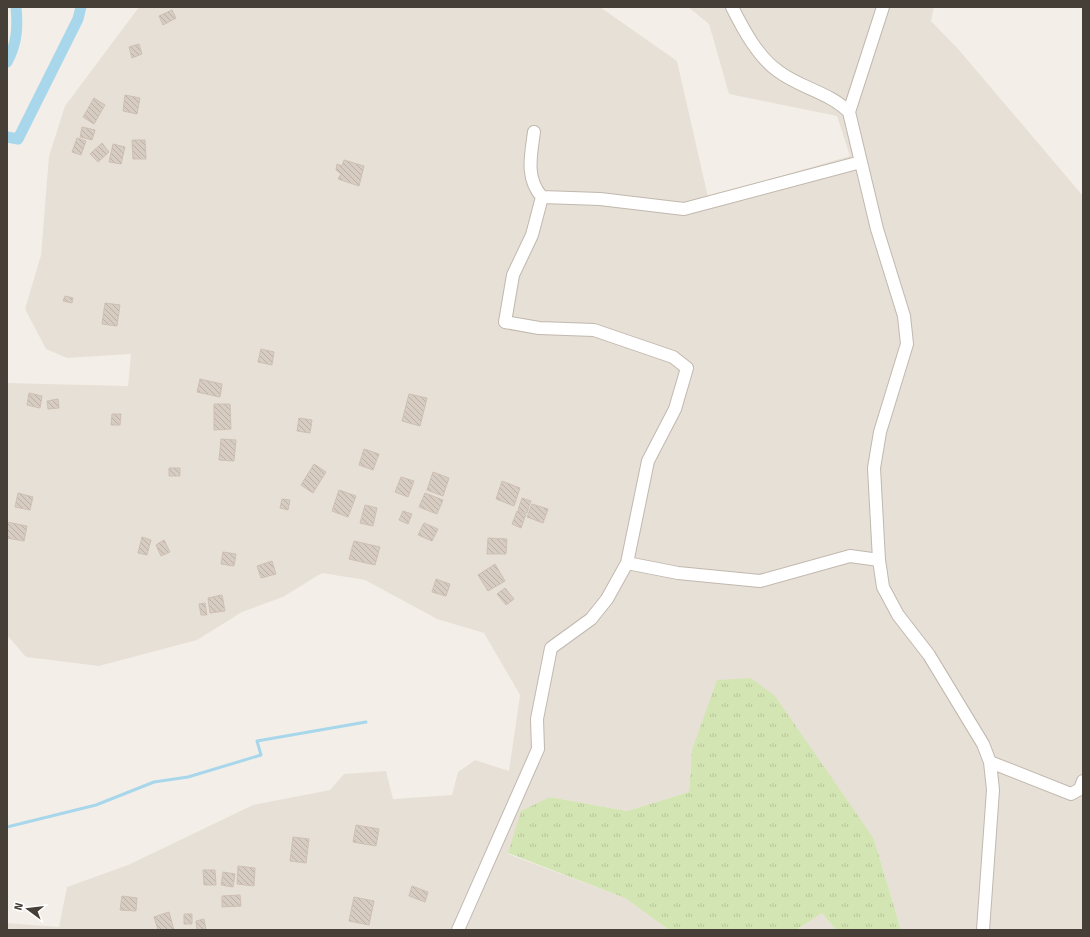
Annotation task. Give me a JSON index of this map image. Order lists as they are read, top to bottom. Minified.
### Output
{"north":"left"}
